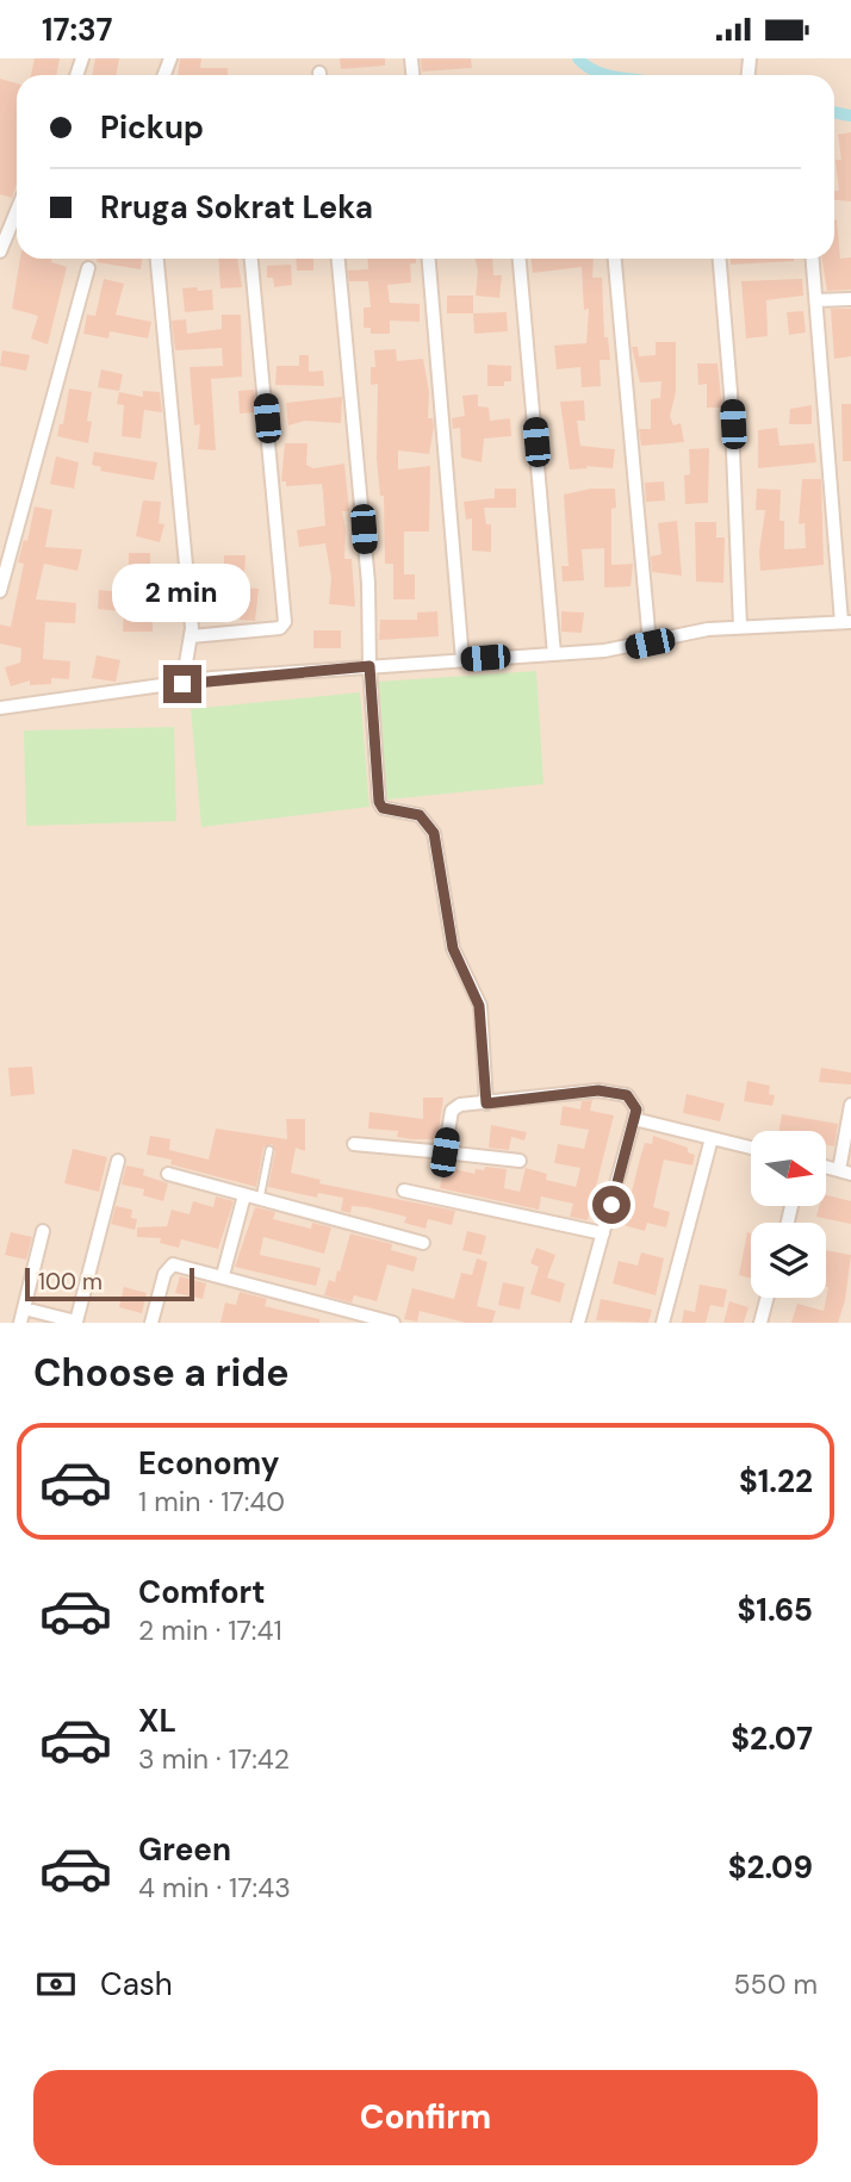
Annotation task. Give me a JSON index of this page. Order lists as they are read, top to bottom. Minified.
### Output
{"scale_bar":"100 m","north":"right","page":{"status":"17:37","banner":["Pickup","Rruga Sokrat Leka"],"bubble":"2 min","scale":"100 m","heading":"Choose a ride","list":[{"name":"Economy","note":"1 min · 17:40","value":"$1.22"},{"name":"Comfort","note":"2 min · 17:41","value":"$1.65"},{"name":"XL","note":"3 min · 17:42","value":"$2.07"},{"name":"Green","note":"4 min · 17:43","value":"$2.09"}],"pay":["Cash","550 m"],"buttons":"Confirm"}}
